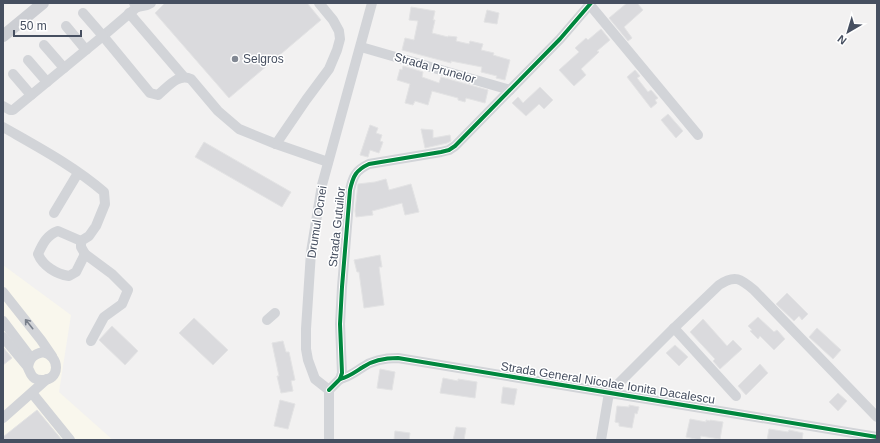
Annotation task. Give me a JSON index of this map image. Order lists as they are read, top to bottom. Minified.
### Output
{"streets":{"street":["Strada Prunelor","Drumul Ocnei","Strada Gutuilor","Strada General Nicolae Ionita Dacalescu"]},"crossings":[["Strada Prunelor","Drumul Ocnei"],["Strada Prunelor","Strada Gutuilor"],["Strada Gutuilor","Strada General Nicolae Ionita Dacalescu"]],"places":["Selgros"],"scale_bar":"50 m","north":"bottom left"}
